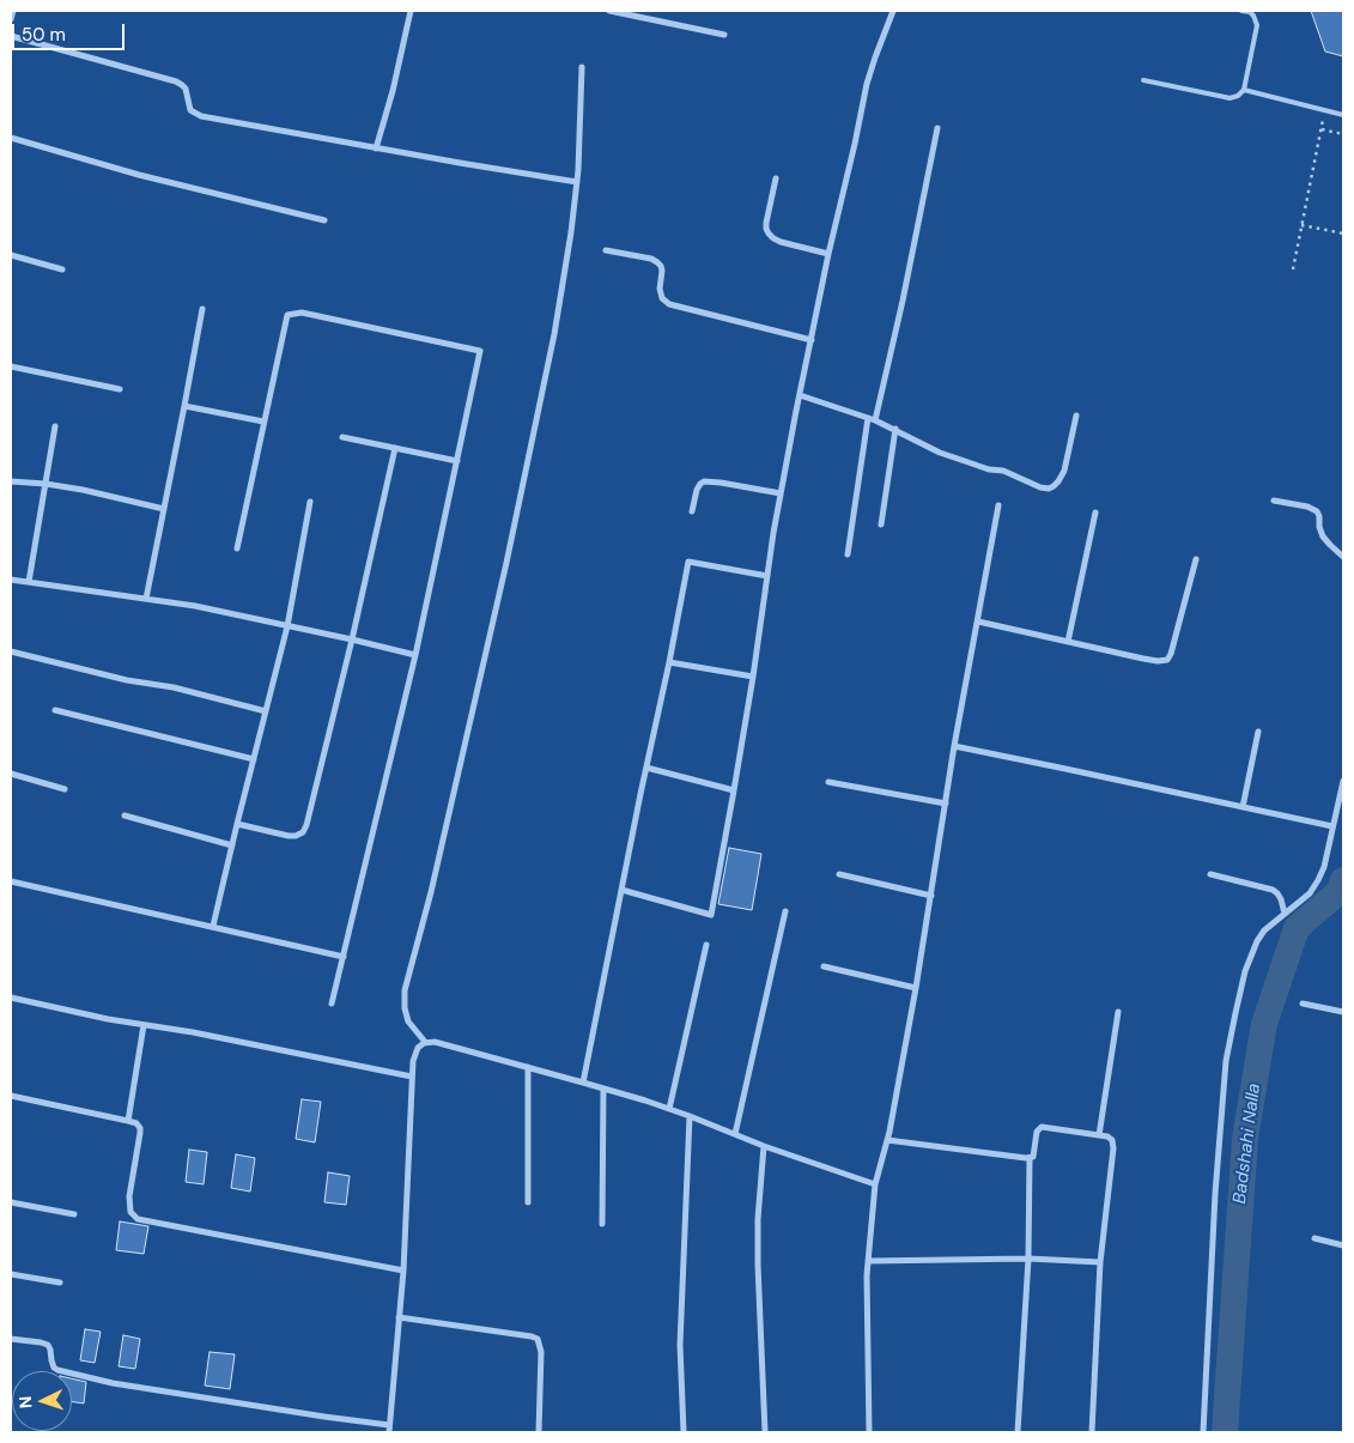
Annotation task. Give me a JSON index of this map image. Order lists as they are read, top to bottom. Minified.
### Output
{"water":["Badshahi Nalla"],"scale_bar":"50 m","north":"left"}
